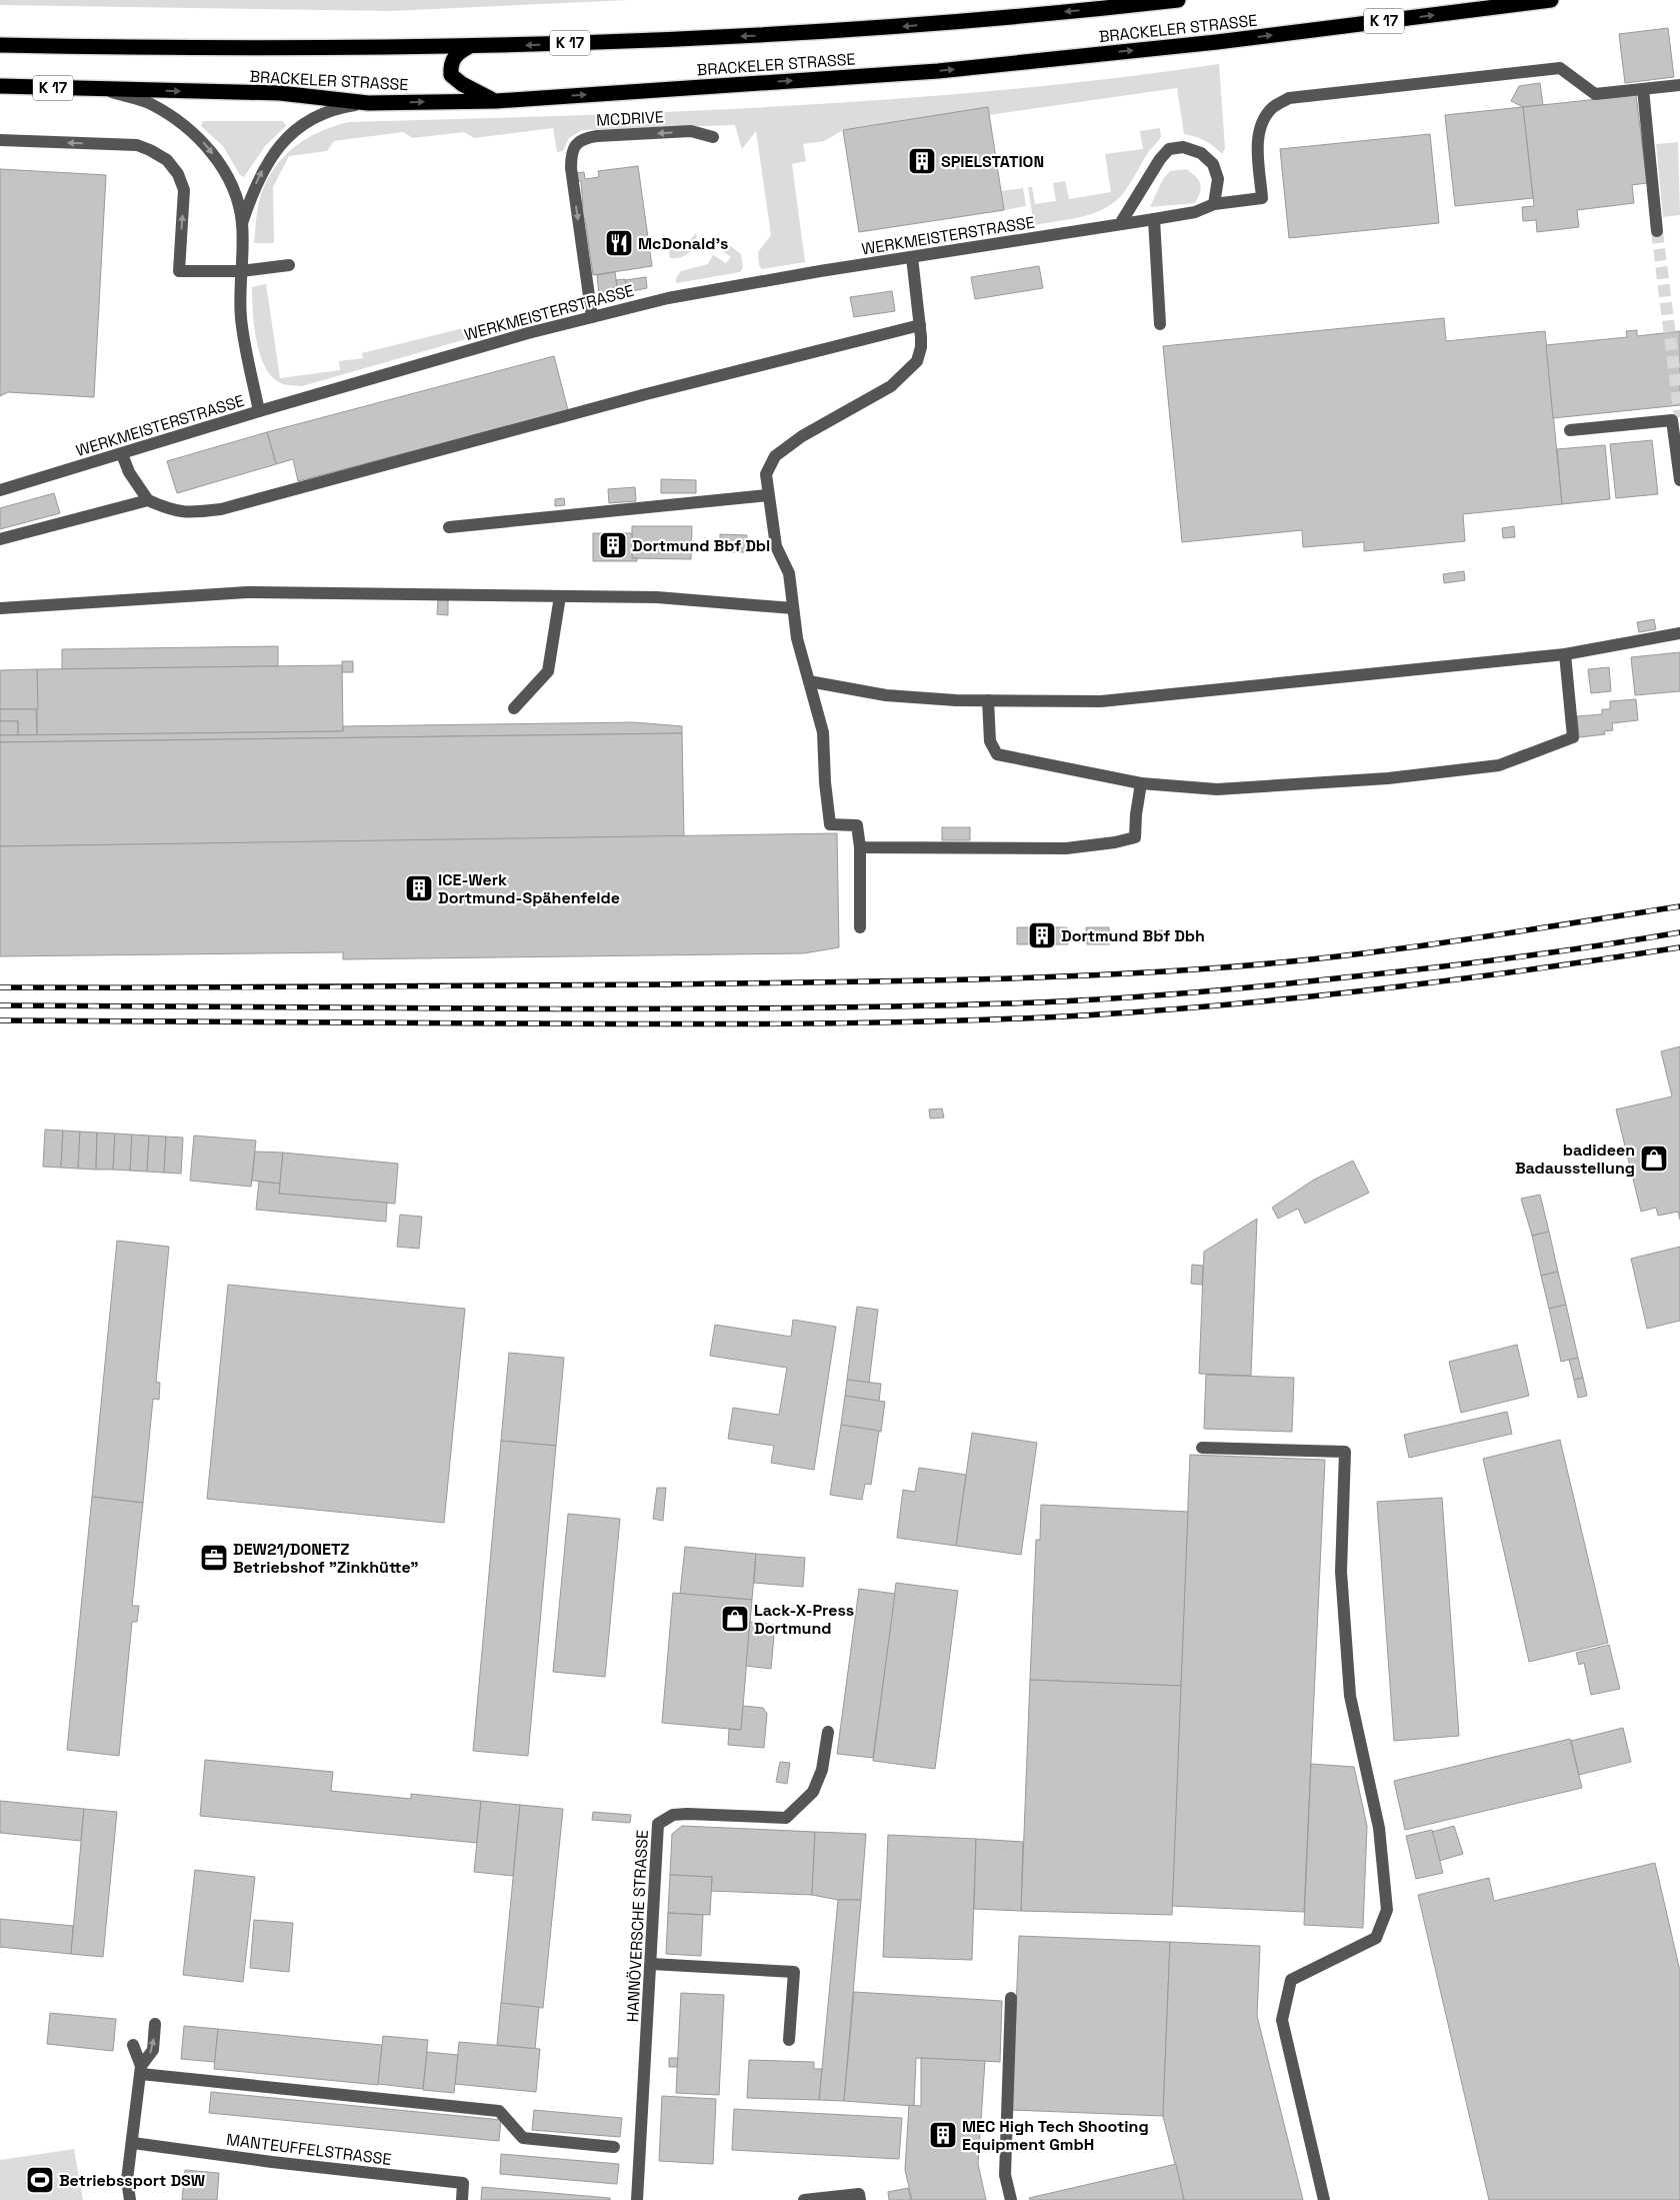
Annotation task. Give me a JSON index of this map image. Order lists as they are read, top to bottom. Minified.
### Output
{"streets":{"highway":["K 17","BRACKELER STRASSE"],"street":["MCDRIVE","WERKMEISTERSTRASSE","HANNÖVERSCHE STRASSE","MANTEUFFELSTRASSE"]},"crossings":[["MCDRIVE","WERKMEISTERSTRASSE"]],"places":{"building":["SPIELSTATION","Dortmund Bbf Dbl","ICE-Werk Dortmund-Spähenfelde","Dortmund Bbf Dbh","MEC High Tech Shooting Equipment GmbH"],"restaurant":["McDonald's"],"shop":["badideen Badausstellung","Lack-X-Press Dortmund"],"office":["DEW21/DONETZ Betriebshof \"Zinkhütte\""],"sports":["Betriebssport DSW"]}}
